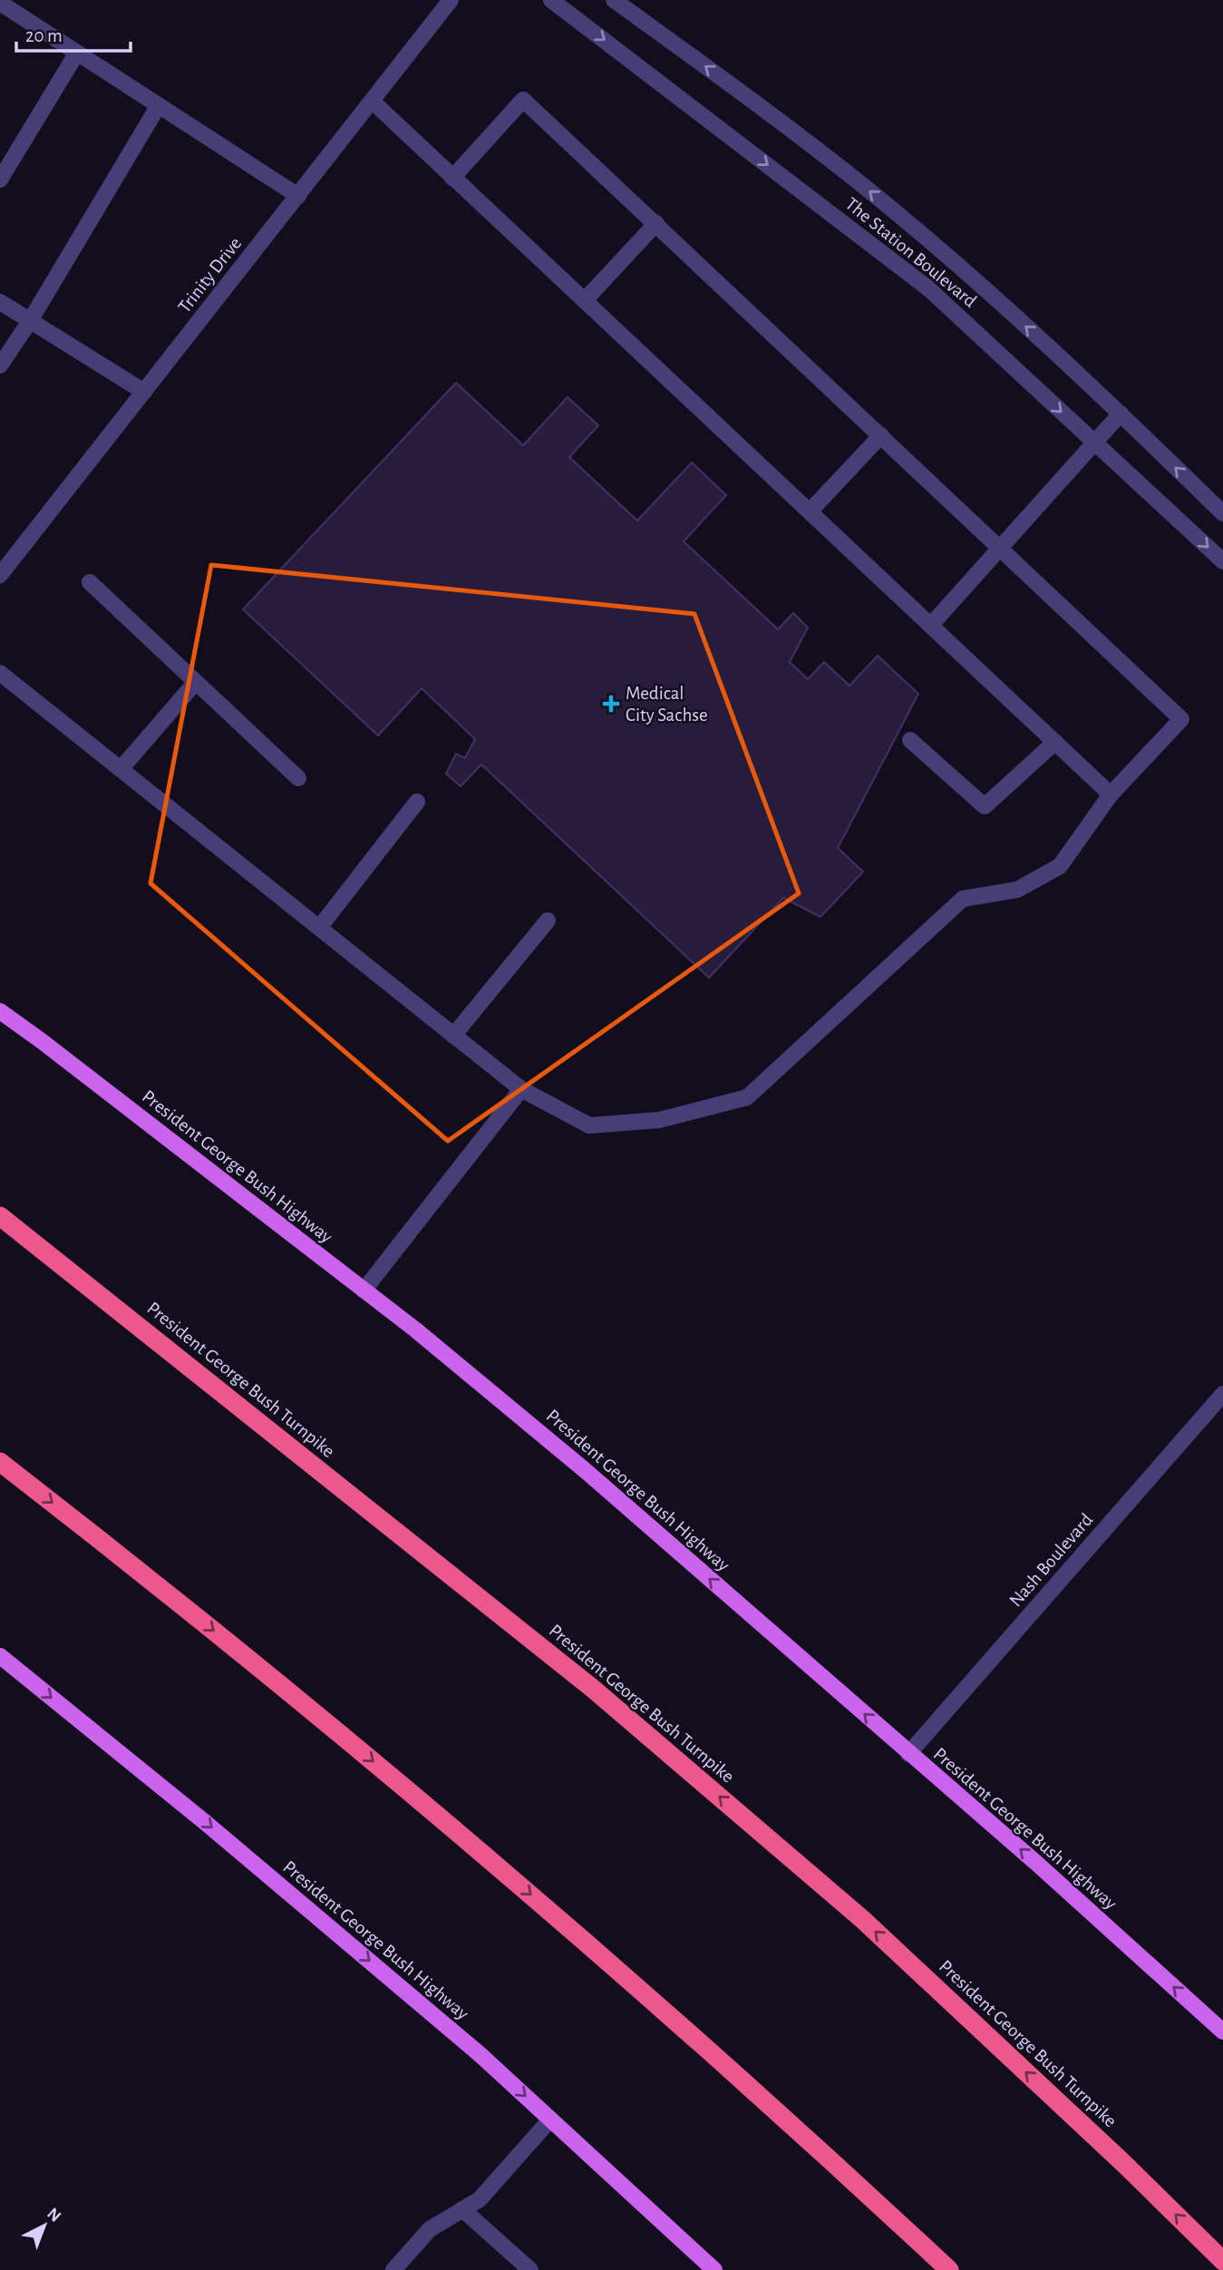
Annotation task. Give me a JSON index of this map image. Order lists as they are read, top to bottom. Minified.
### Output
{"streets":{"highway":["President George Bush Turnpike"],"main road":["President George Bush Highway"],"street":["The Station Boulevard","Trinity Drive","Nash Boulevard"]},"crossings":[["President George Bush Highway","Nash Boulevard"]],"one_way":["President George Bush Turnpike"],"places":{"health":["Medical City Sachse"]},"scale_bar":"20 m","north":"top right"}
